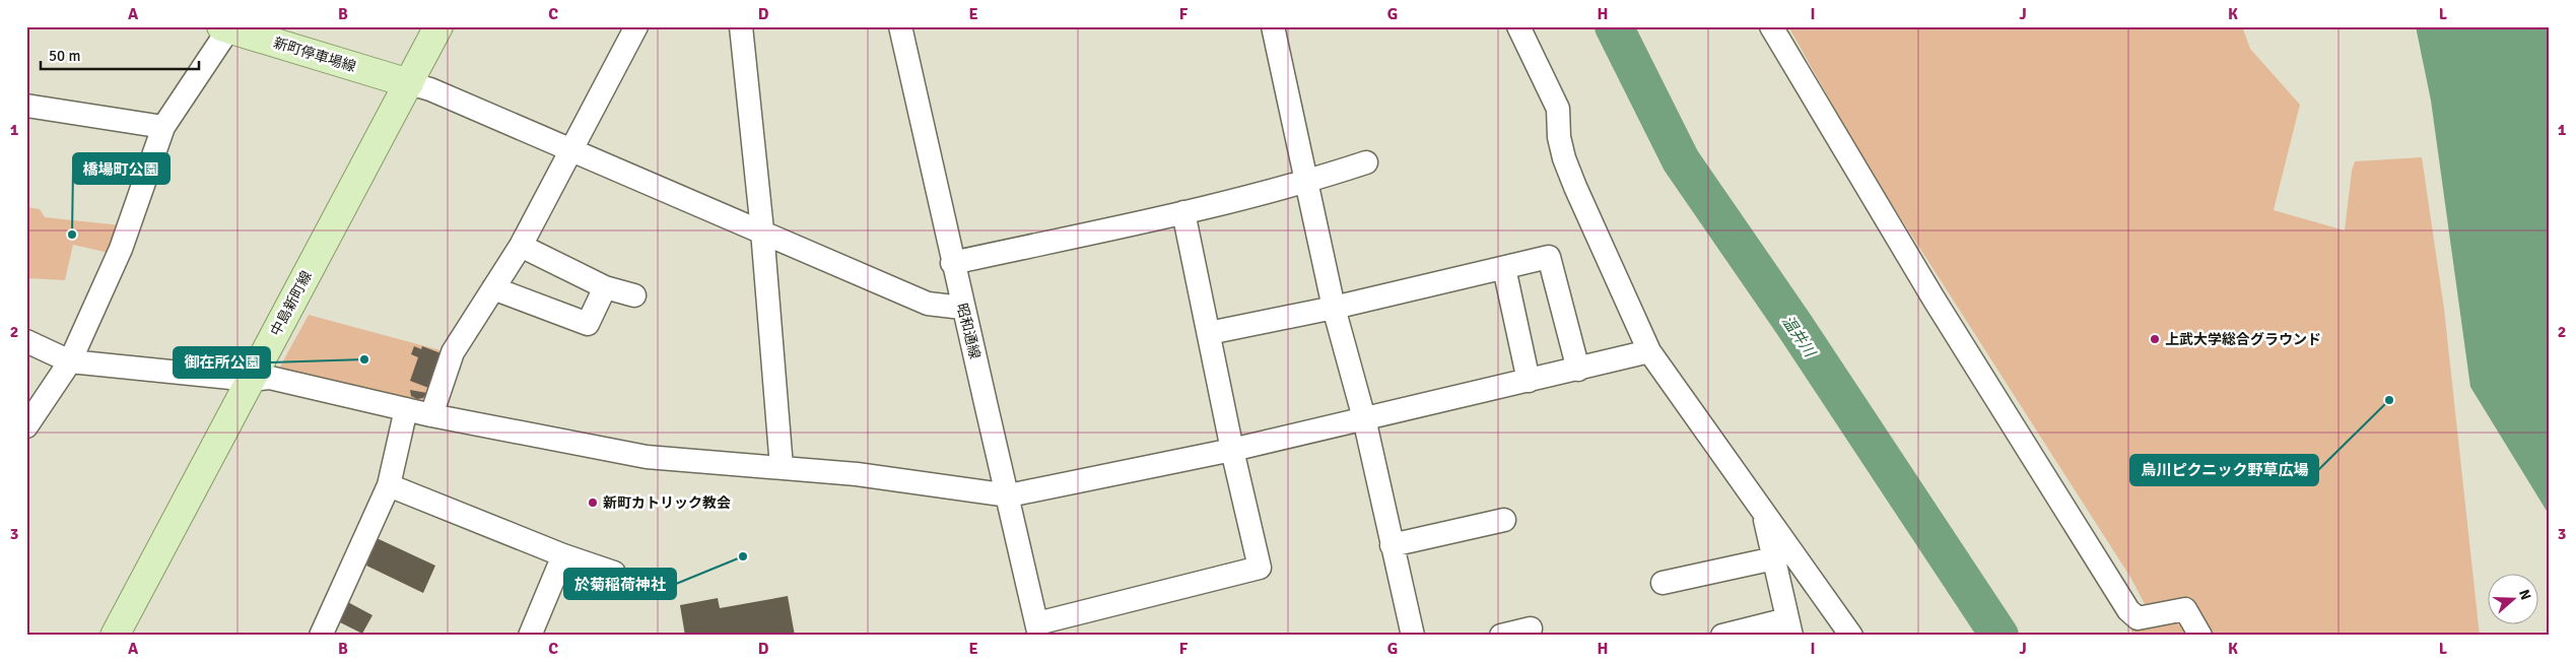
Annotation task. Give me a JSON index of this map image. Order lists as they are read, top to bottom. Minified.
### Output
{"streets":{"main road":["新町停車場線","中島新町線"],"street":["昭和通線"]},"crossings":[["新町停車場線","中島新町線"]],"water":["温井川"],"places":["橋場町公園","上武大学総合グラウンド","御在所公園","烏川ピクニック野草広場","新町カトリック教会","於菊稲荷神社"],"scale_bar":"50 m","north":"right","grid":{"columns":["A","B","C","D","E","F","G","H","I","J","K","L"],"rows":["1","2","3"]}}
